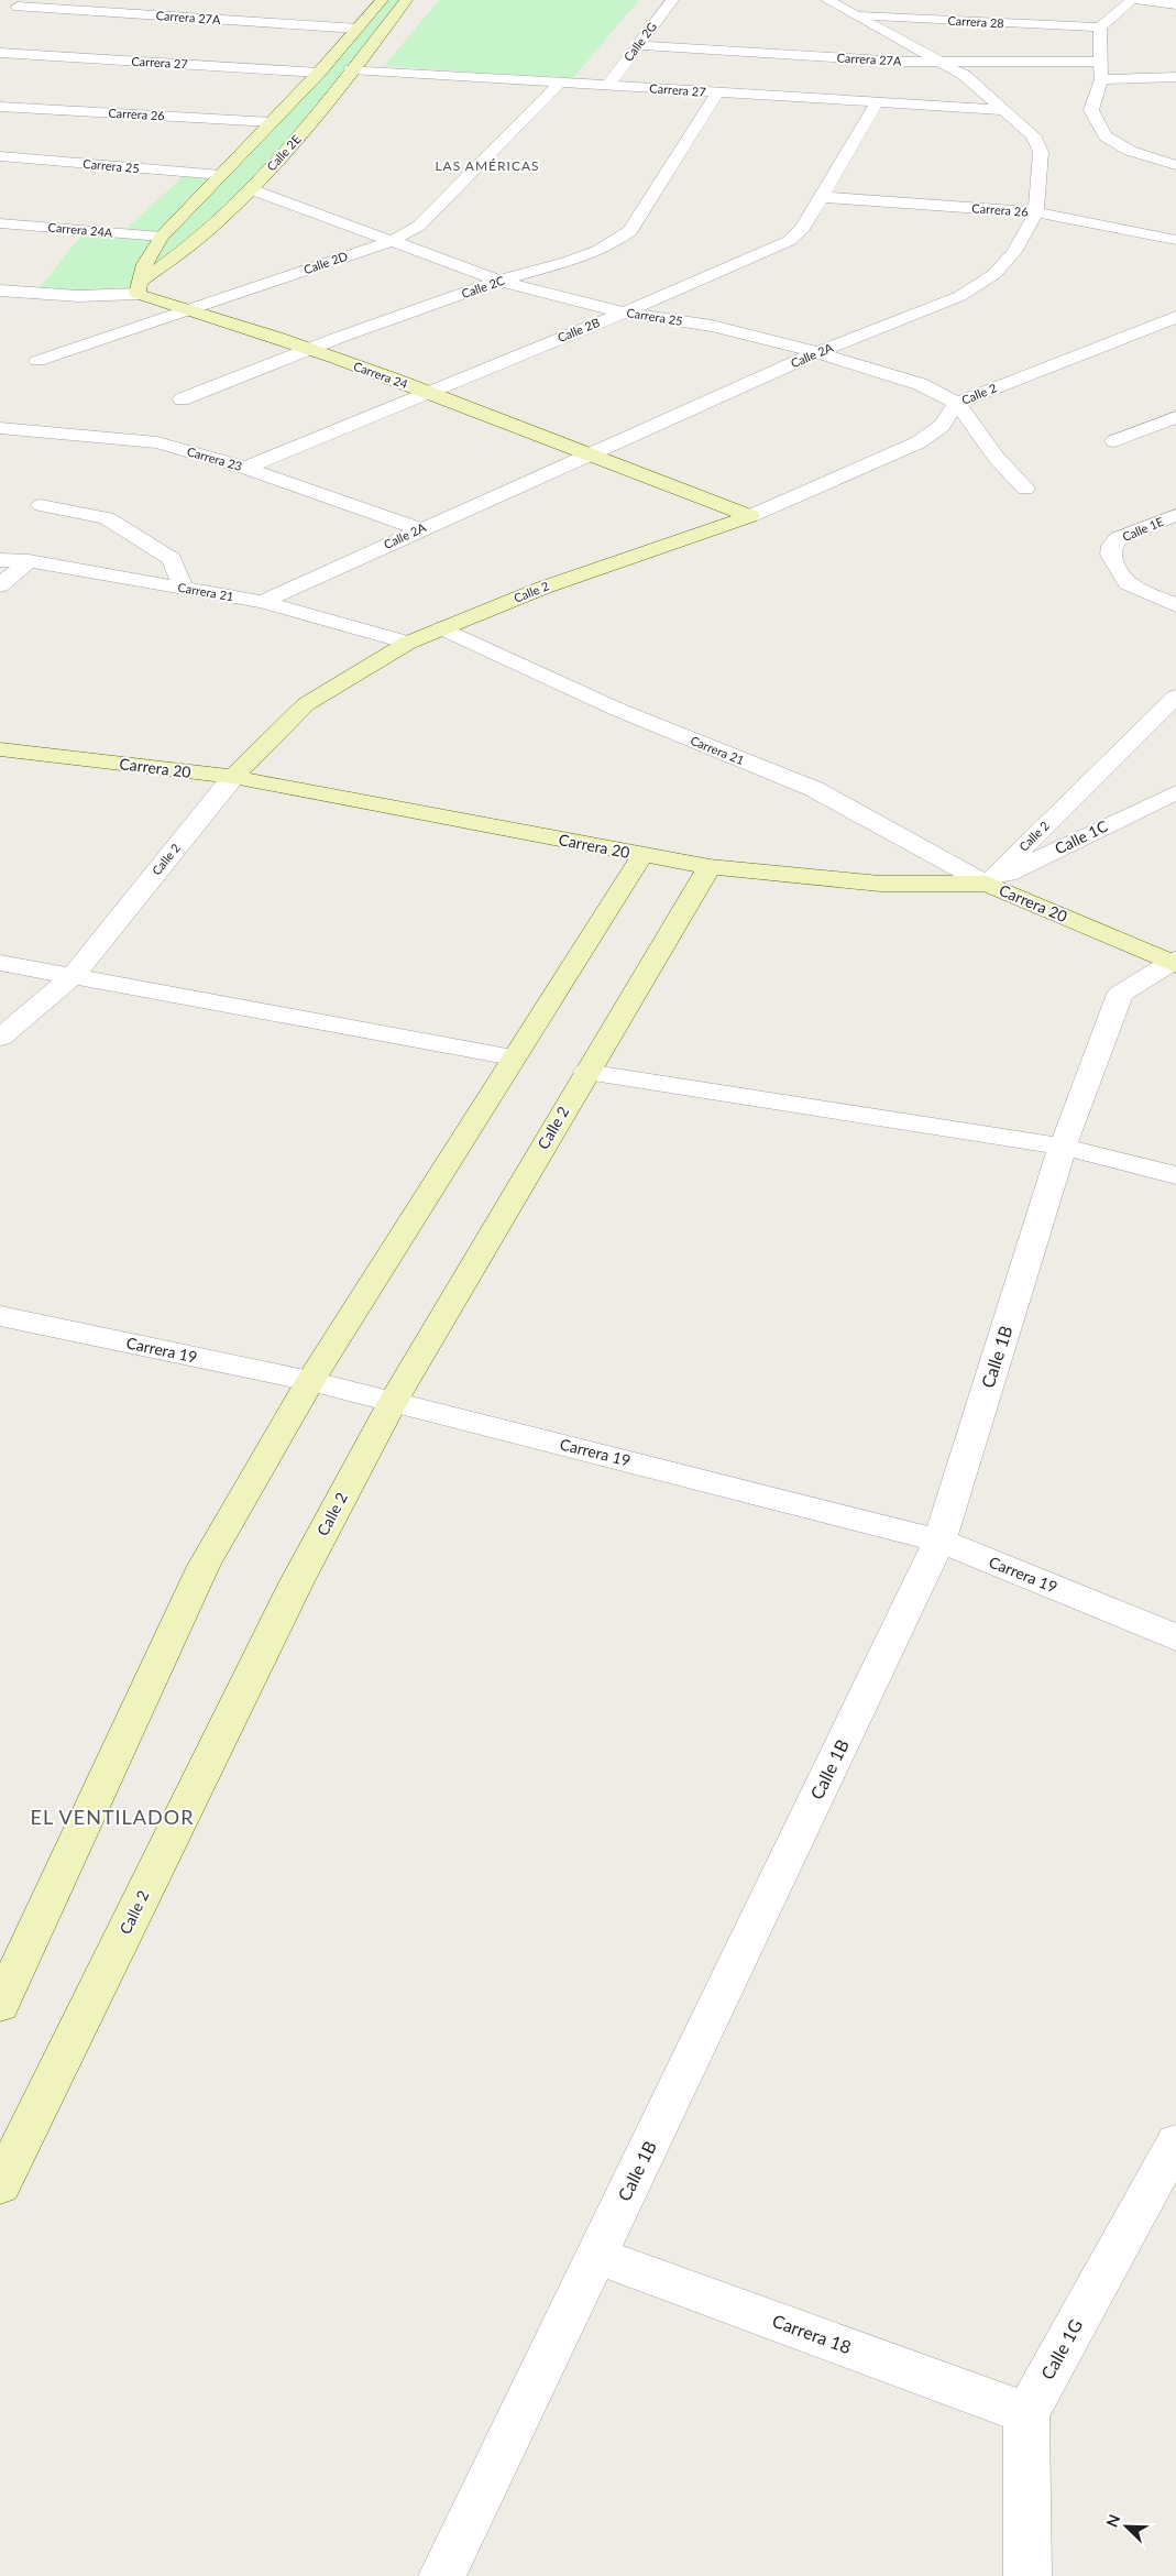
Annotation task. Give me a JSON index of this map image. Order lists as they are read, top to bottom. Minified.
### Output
{"streets":{"street":["Carrera 27A","Carrera 28","Calle 2G","Carrera 27","Carrera 26","Calle 2E","Carrera 25","Carrera 24A","Calle 2D","Calle 2C","Calle 2B","Calle 2A","Carrera 24","Calle 2","Carrera 23","Calle 1E","Carrera 21","Carrera 20","Calle 1C","Carrera 19","Calle 1B","Carrera 18","Calle 1G"]},"crossings":[["Carrera 27A","Calle 2G"],["Carrera 27A","Calle 2E"],["Carrera 27A","Calle 2A"],["Carrera 28","Calle 2A"],["Calle 2G","Carrera 27"],["Carrera 27","Calle 2E"],["Carrera 27","Calle 2D"],["Carrera 27","Calle 2C"],["Carrera 27","Calle 2B"],["Carrera 27","Calle 2A"],["Carrera 26","Calle 2E"],["Carrera 26","Calle 2B"],["Carrera 26","Calle 2A"],["Calle 2E","Carrera 25"],["Calle 2E","Carrera 24A"],["Calle 2E","Carrera 24"],["Carrera 25","Calle 2D"],["Carrera 25","Calle 2C"],["Carrera 25","Calle 2B"],["Carrera 25","Calle 2A"],["Carrera 25","Calle 2"],["Calle 2D","Carrera 24"],["Calle 2C","Carrera 24"],["Calle 2B","Carrera 24"],["Calle 2B","Carrera 23"],["Calle 2A","Carrera 24"],["Calle 2A","Carrera 23"],["Calle 2A","Carrera 21"],["Carrera 24","Calle 2"],["Calle 2","Carrera 21"],["Calle 2","Carrera 20"],["Calle 2","Calle 1C"],["Calle 2","Carrera 19"],["Carrera 21","Carrera 20"],["Carrera 21","Calle 1C"],["Carrera 20","Calle 1C"],["Carrera 20","Calle 1B"],["Carrera 19","Calle 1B"],["Calle 1B","Carrera 18"],["Carrera 18","Calle 1G"]],"districts":["LAS AMÉRICAS","EL VENTILADOR"],"north":"top left"}
